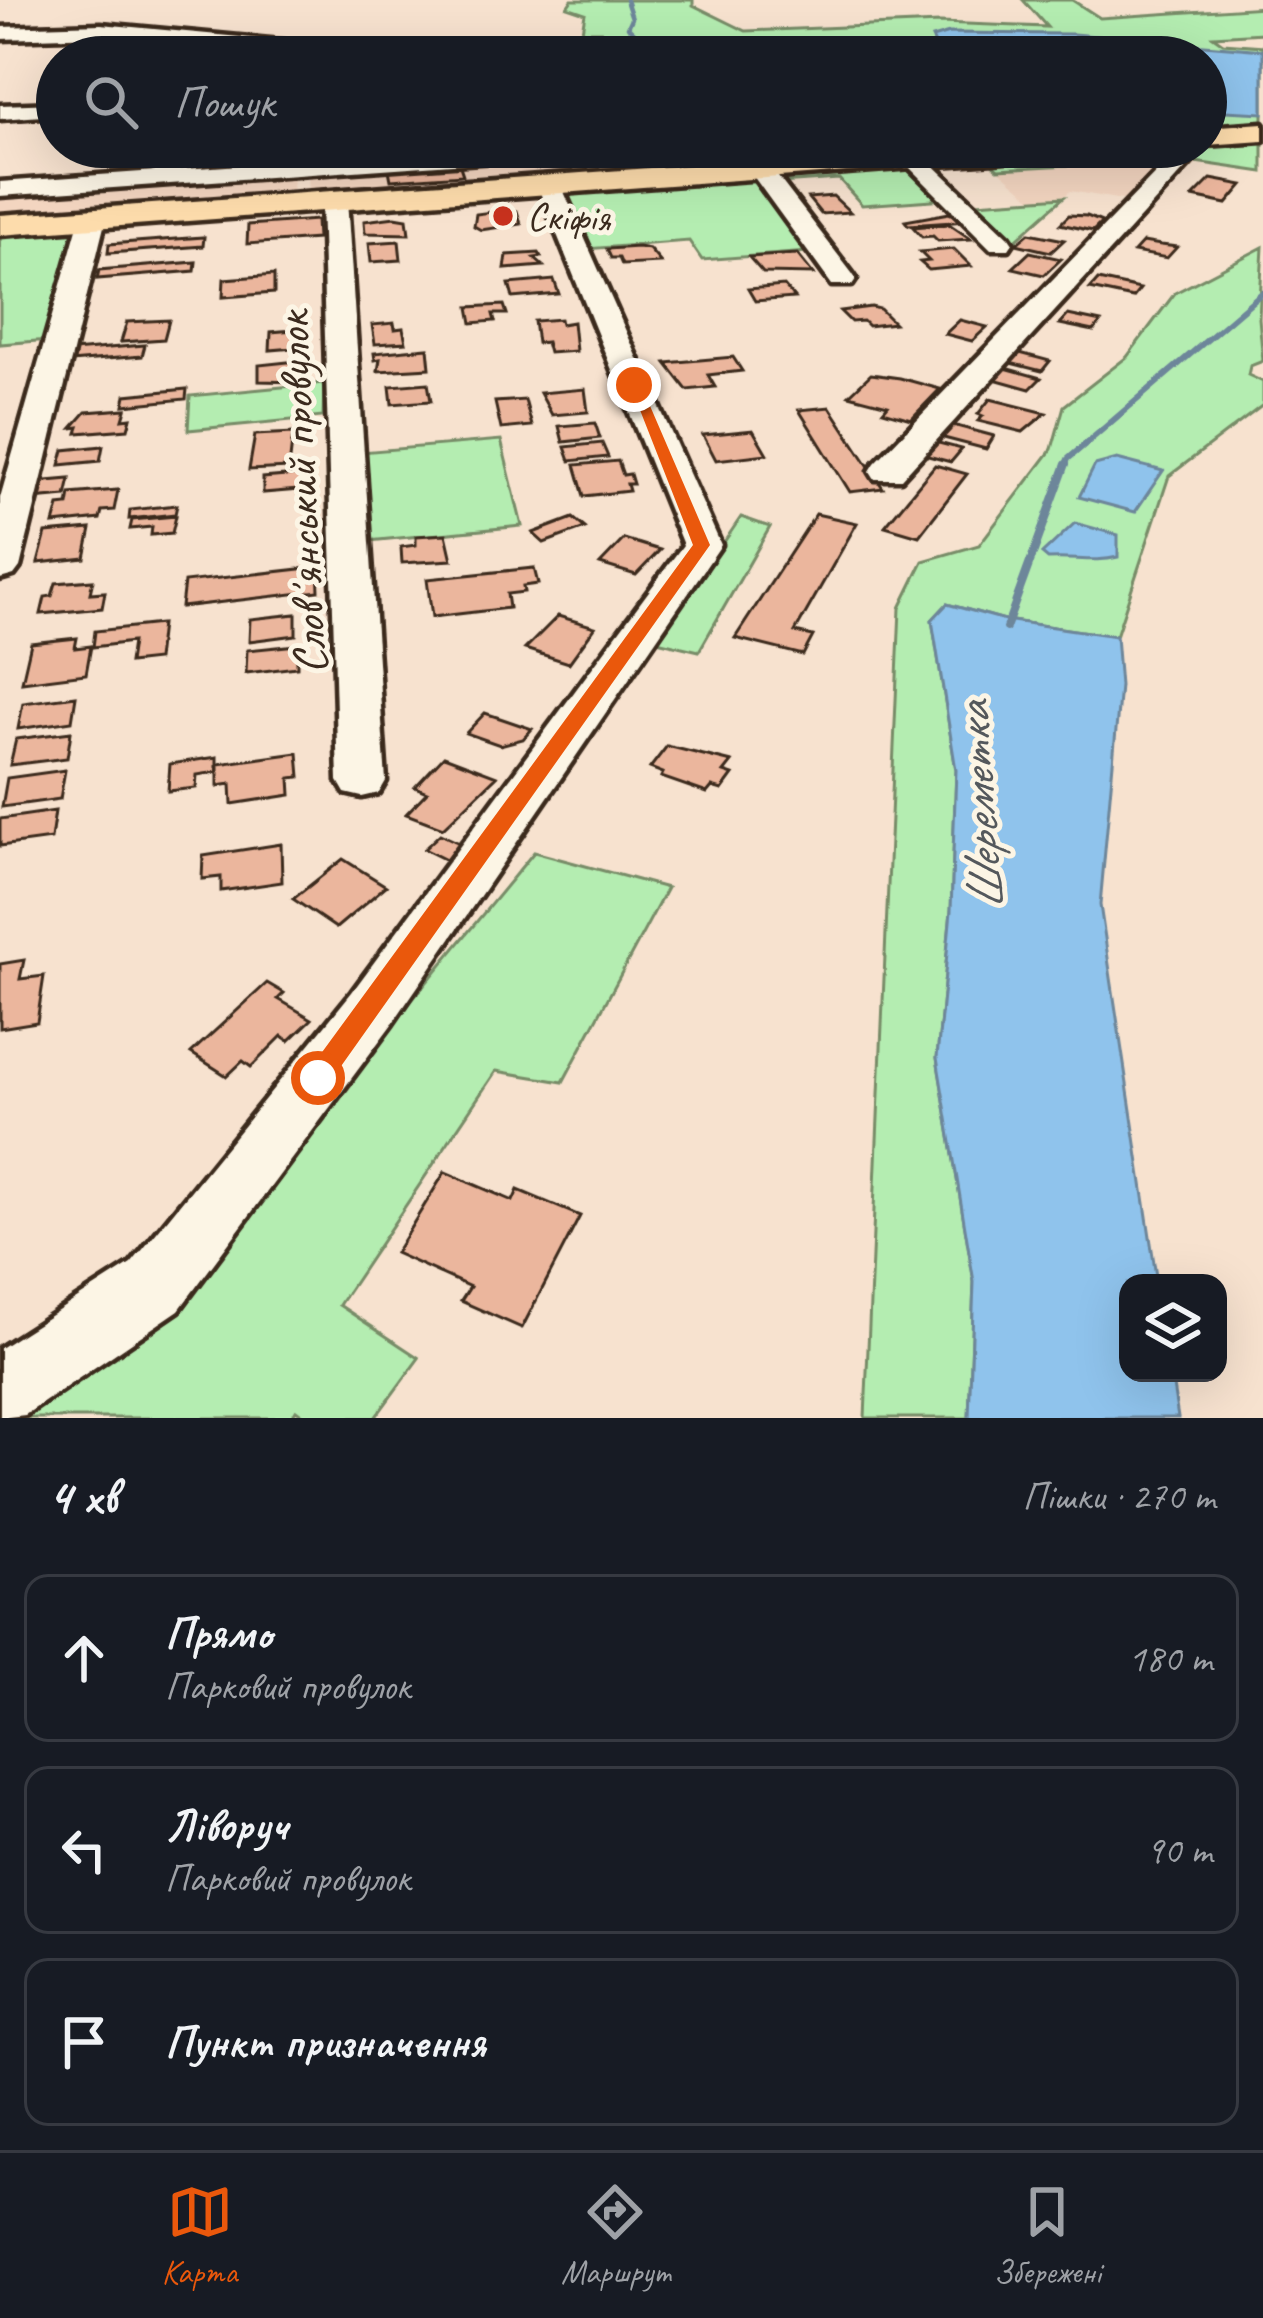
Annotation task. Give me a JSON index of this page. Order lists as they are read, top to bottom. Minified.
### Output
{"streets":{"street":["Словʼянський провулок"]},"water":["Шереметка"],"places":["Скіфія"],"page":{"search":"Пошук","heading":["4 хв","Пішки · 270 m"],"list":[["Прямо","Парковий провулок","180 m"],["Ліворуч","Парковий провулок","90 m"],"Пункт призначення"],"nav":["Карта","Маршрут","Збережені"]}}
